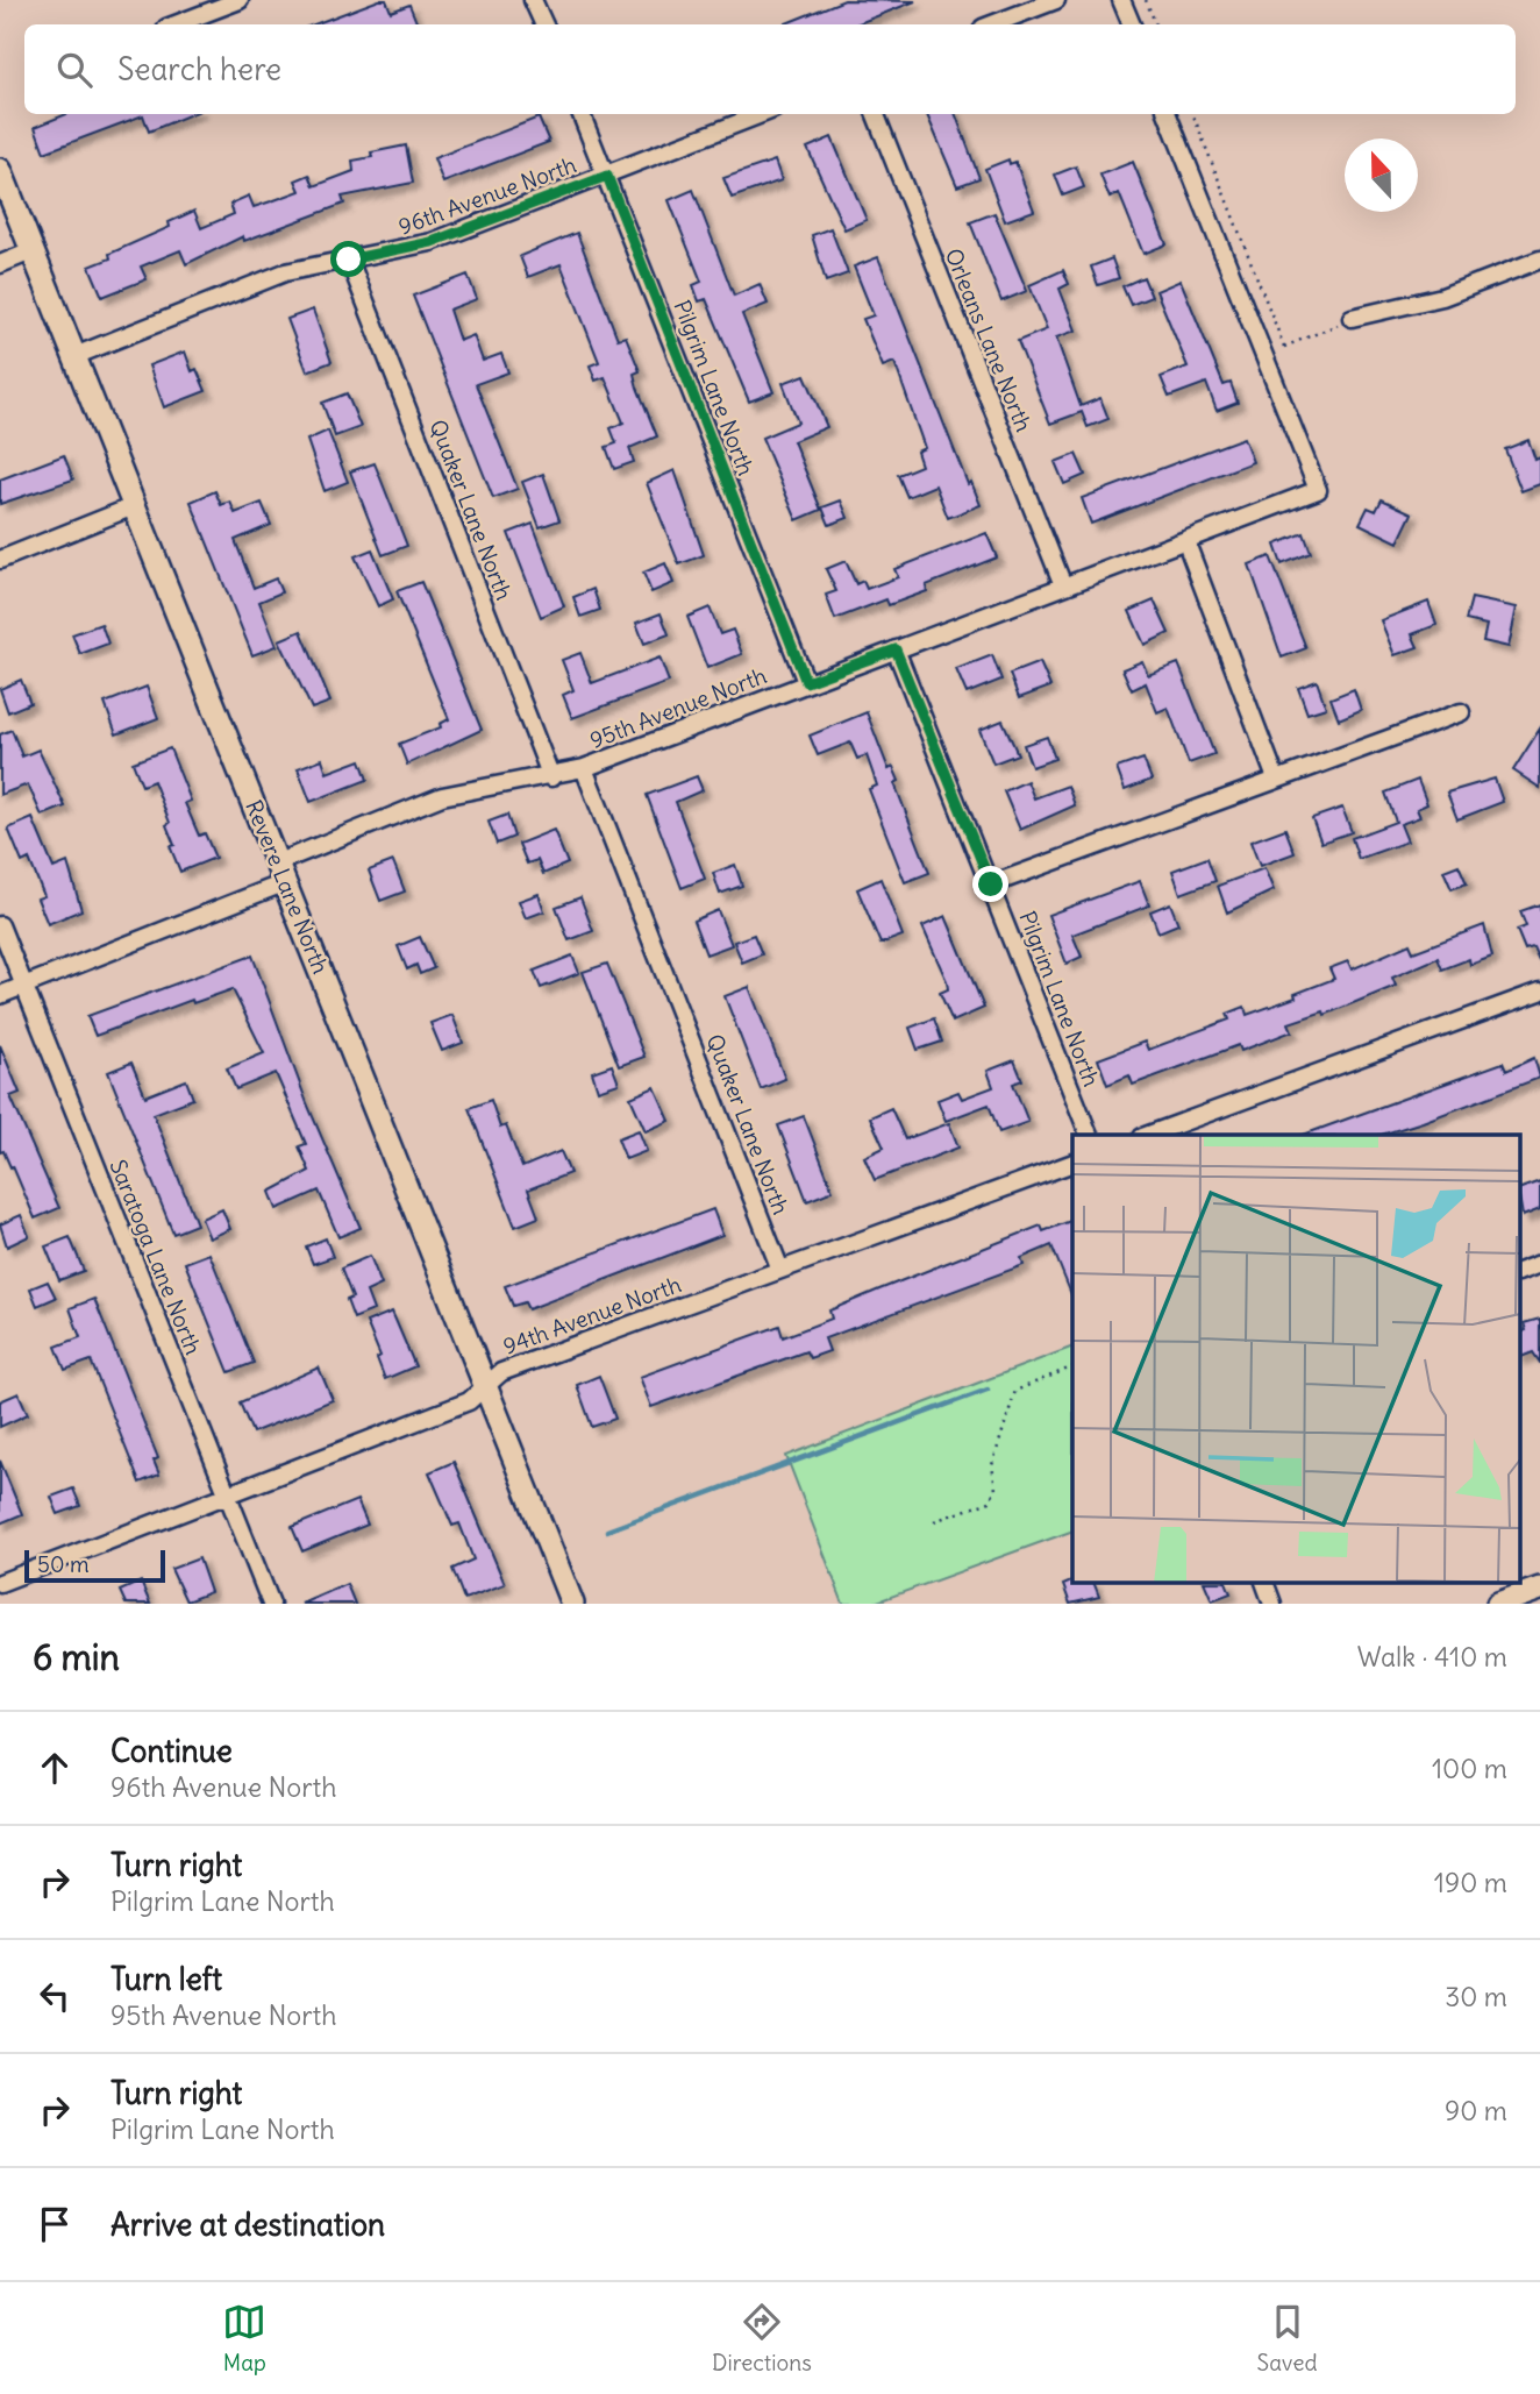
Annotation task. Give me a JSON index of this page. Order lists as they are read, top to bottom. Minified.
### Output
{"streets":{"street":["96th Avenue North","Orleans Lane North","Pilgrim Lane North","Quaker Lane North","95th Avenue North","Revere Lane North","Saratoga Lane North","94th Avenue North"]},"crossings":[["96th Avenue North","Pilgrim Lane North"],["96th Avenue North","Quaker Lane North"],["96th Avenue North","Revere Lane North"],["Orleans Lane North","95th Avenue North"],["Pilgrim Lane North","95th Avenue North"],["Quaker Lane North","95th Avenue North"],["Quaker Lane North","94th Avenue North"],["95th Avenue North","Revere Lane North"],["95th Avenue North","Saratoga Lane North"],["Revere Lane North","94th Avenue North"],["Saratoga Lane North","94th Avenue North"]],"scale_bar":"50 m","north":"top","page":{"search":"Search here","scale":"50 m","heading":["6 min","Walk · 410 m"],"list":[["Continue","96th Avenue North","100 m"],["Turn right","Pilgrim Lane North","190 m"],["Turn left","95th Avenue North","30 m"],["Turn right","Pilgrim Lane North","90 m"],"Arrive at destination"],"nav":["Map","Directions","Saved"]}}
